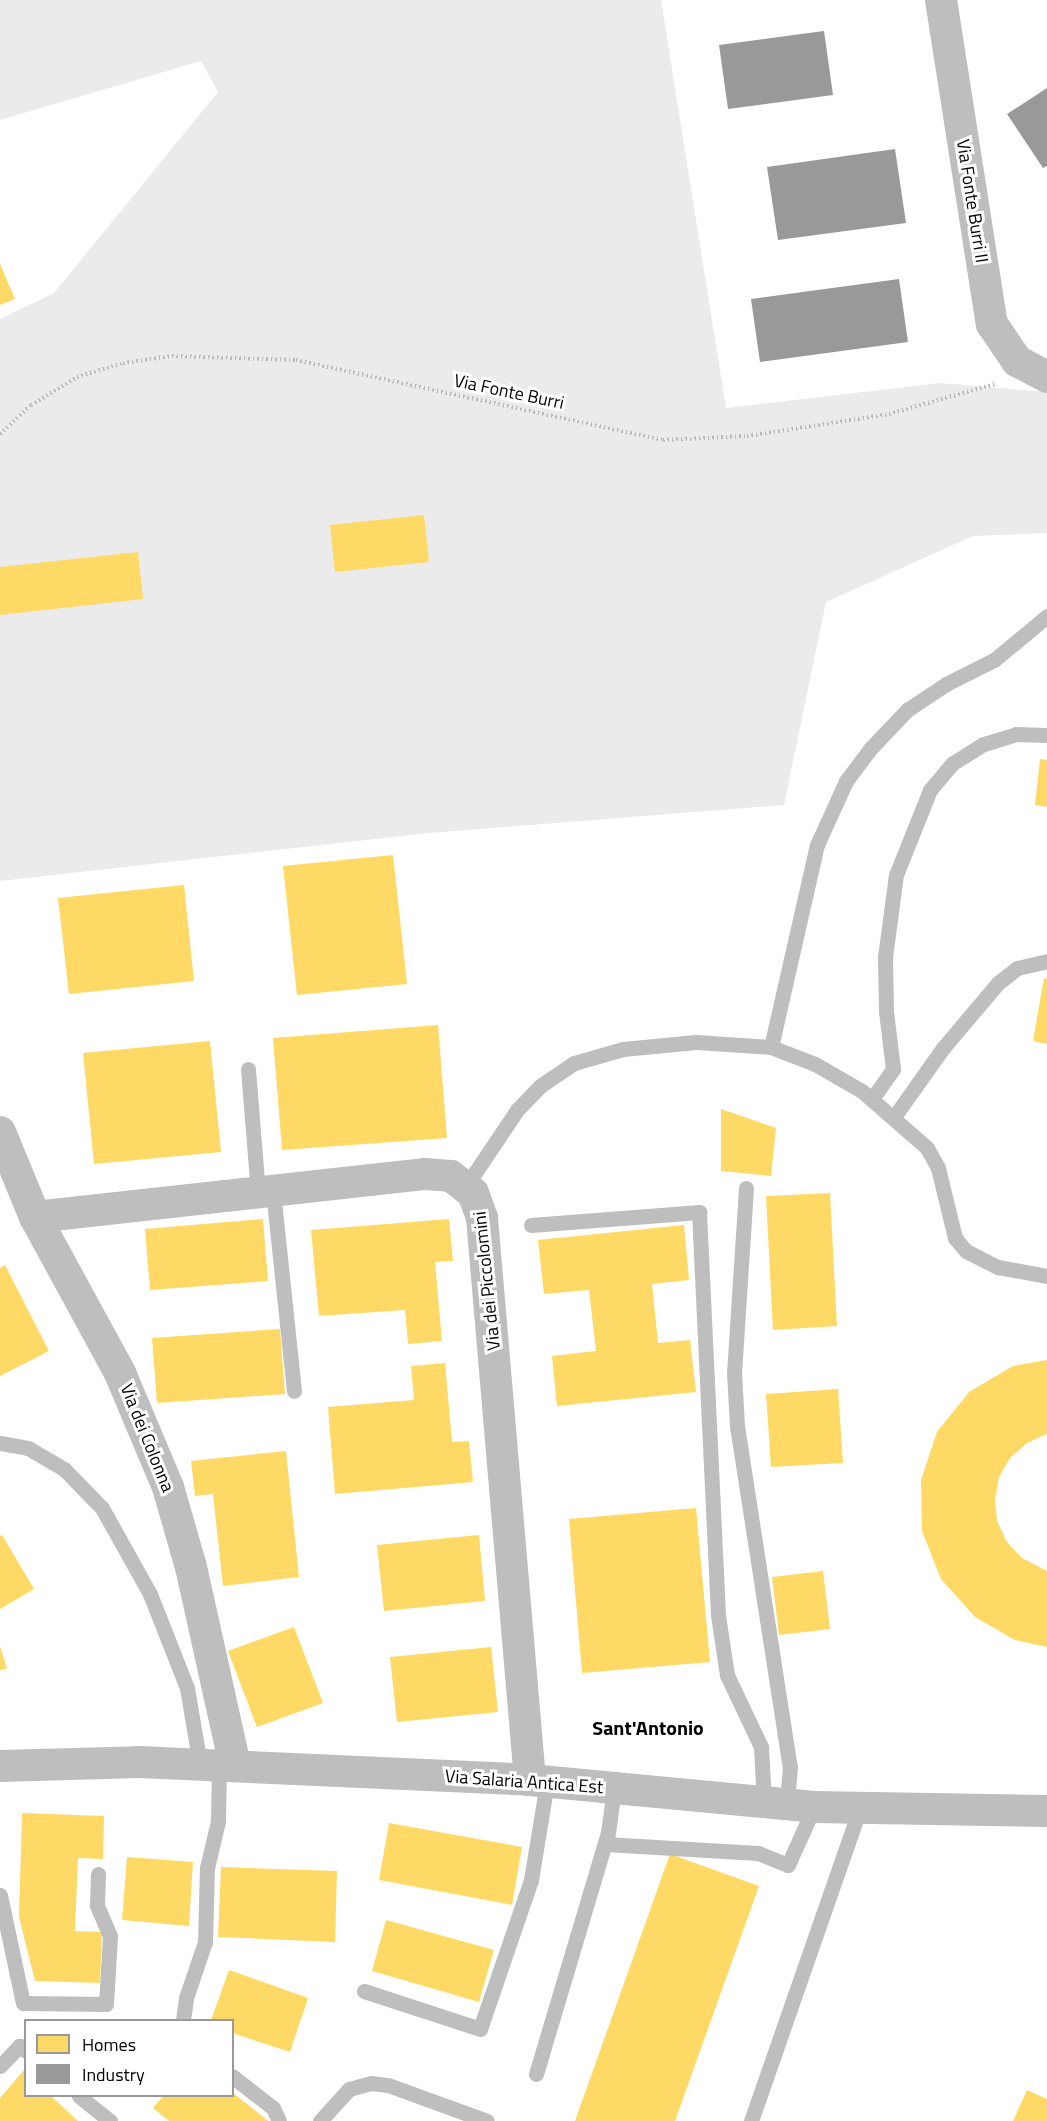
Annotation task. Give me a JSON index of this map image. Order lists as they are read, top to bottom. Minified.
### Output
{"streets":{"street":["Via Fonte Burri II","Via dei Piccolomini","Via dei Colonna","Via Salaria Antica Est"],"path":["Via Fonte Burri"]},"crossings":[["Via Fonte Burri II","Via Fonte Burri"],["Via dei Piccolomini","Via Salaria Antica Est"],["Via dei Colonna","Via Salaria Antica Est"]],"districts":["Sant'Antonio"],"legend":["Homes","Industry"]}
